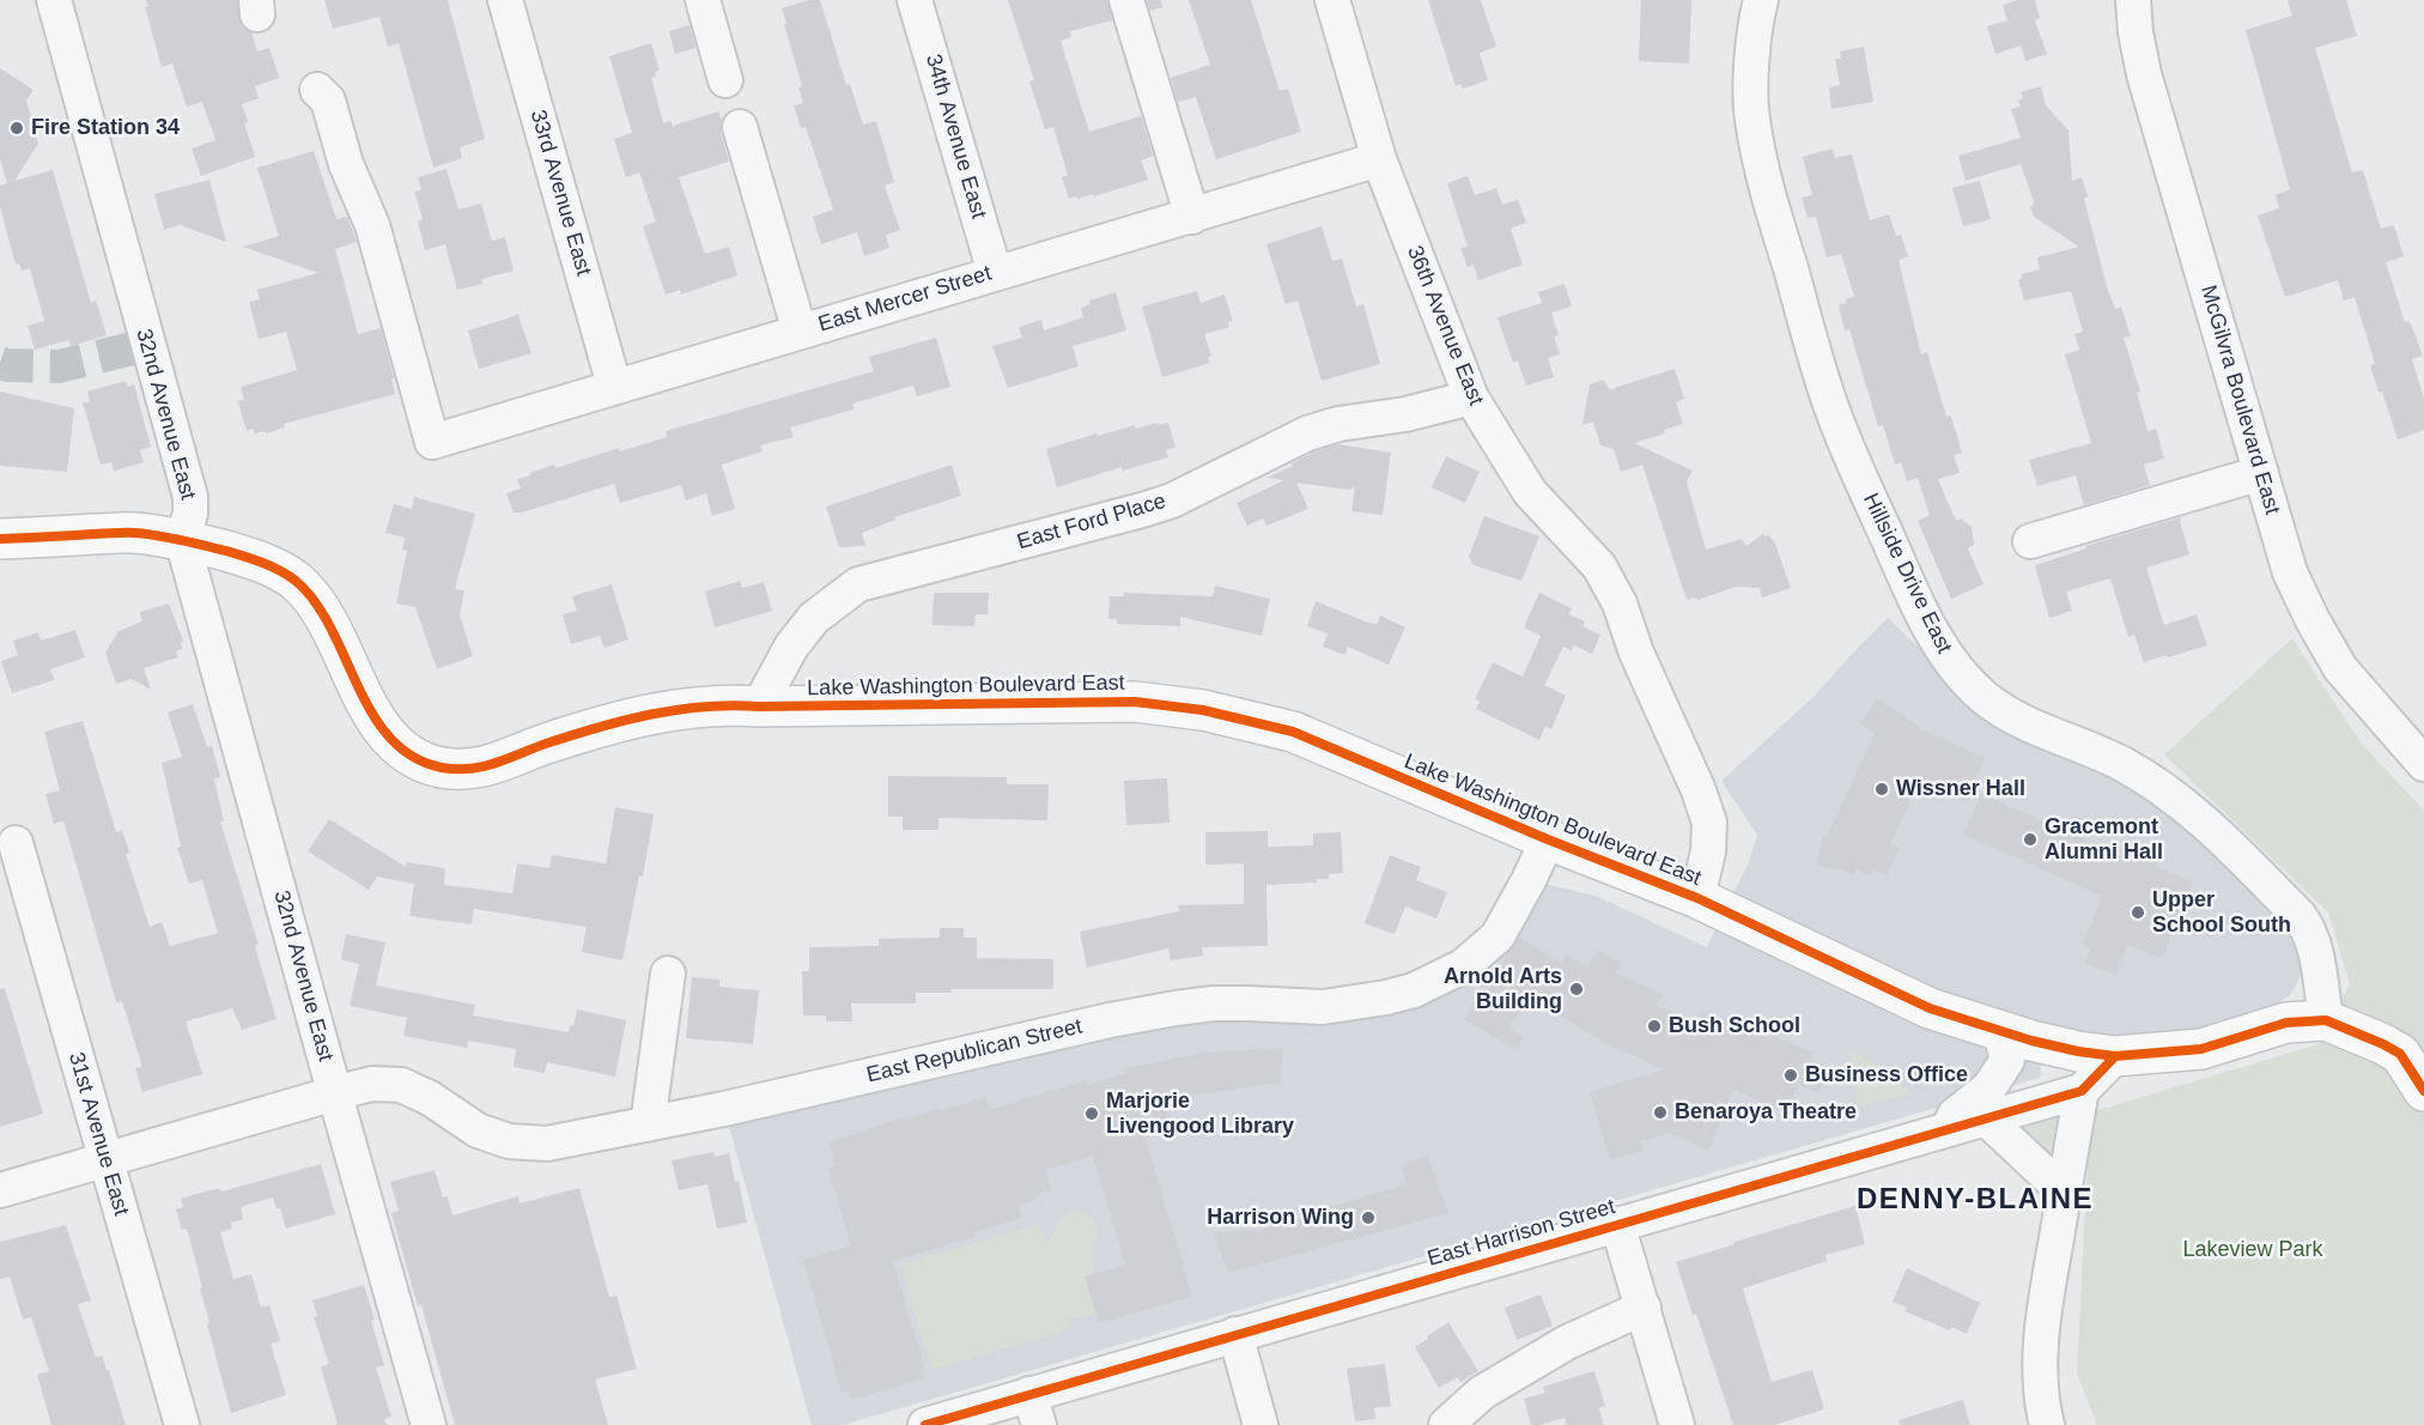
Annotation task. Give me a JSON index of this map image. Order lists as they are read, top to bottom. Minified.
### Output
{"streets":{"main road":["Lake Washington Boulevard East"],"street":["34th Avenue East","33rd Avenue East","East Mercer Street","36th Avenue East","McGilvra Boulevard East","32nd Avenue East","East Ford Place","Hillside Drive East","East Republican Street","31st Avenue East","East Harrison Street"]},"crossings":[["34th Avenue East","East Mercer Street"],["33rd Avenue East","East Mercer Street"],["East Mercer Street","36th Avenue East"],["36th Avenue East","East Ford Place"],["36th Avenue East","Lake Washington Boulevard East"],["32nd Avenue East","Lake Washington Boulevard East"],["32nd Avenue East","East Republican Street"],["East Ford Place","Lake Washington Boulevard East"],["Hillside Drive East","Lake Washington Boulevard East"],["Lake Washington Boulevard East","East Republican Street"],["Lake Washington Boulevard East","East Harrison Street"],["East Republican Street","31st Avenue East"]],"districts":["DENNY-BLAINE"],"parks":["Lakeview Park"],"places":["Fire Station 34","Wissner Hall","Gracemont Alumni Hall","Upper School South","Arnold Arts Building","Bush School","Business Office","Benaroya Theatre","Marjorie Livengood Library","Harrison Wing"]}
